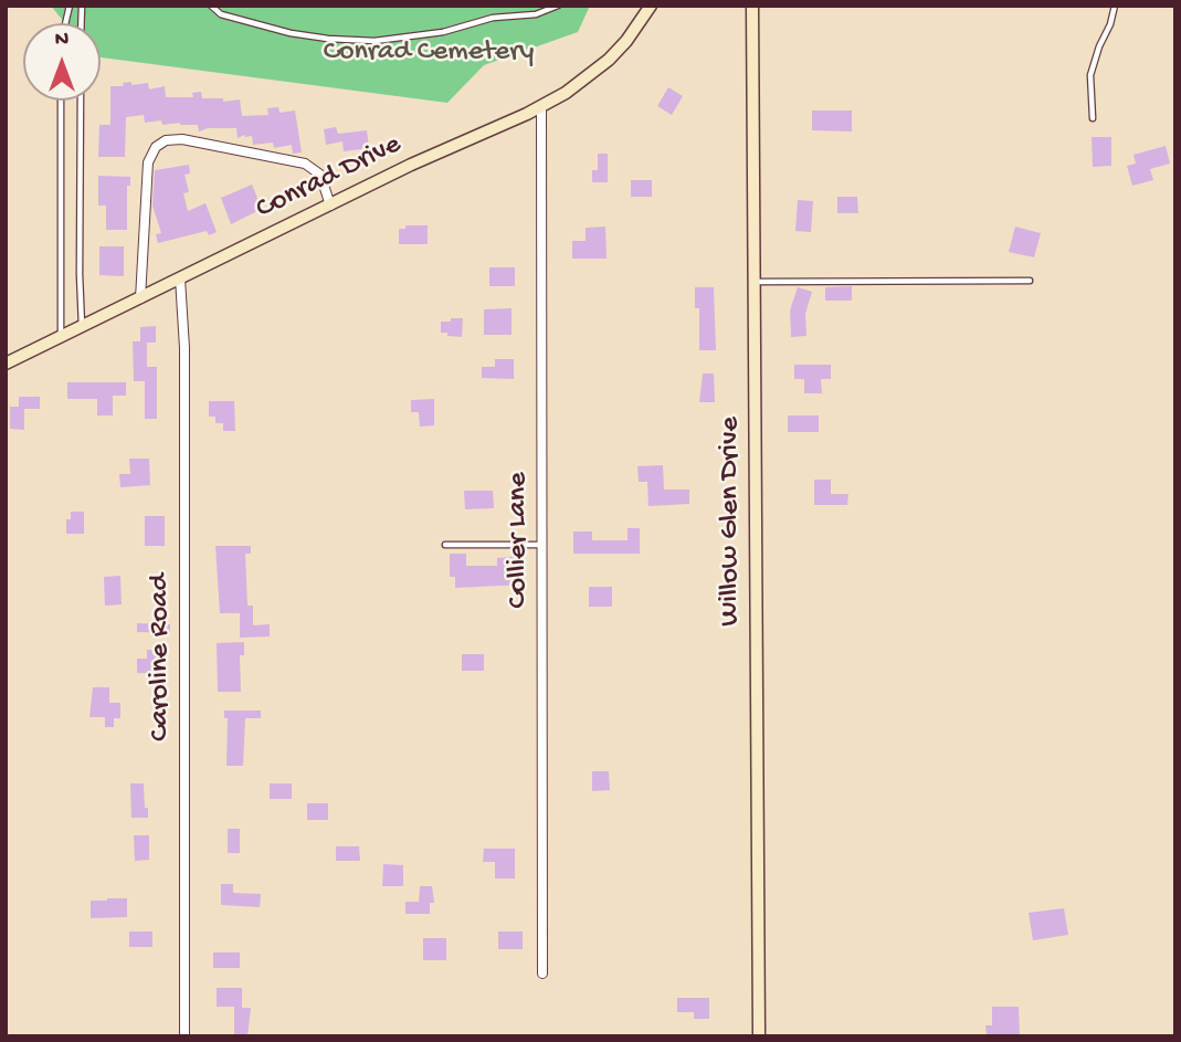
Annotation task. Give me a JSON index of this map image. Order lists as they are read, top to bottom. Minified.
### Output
{"streets":{"main road":["Conrad Drive","Willow Glen Drive"],"street":["Collier Lane","Caroline Road"]},"crossings":[["Conrad Drive","Collier Lane"],["Conrad Drive","Caroline Road"]],"parks":["Conrad Cemetery"],"north":"top"}
